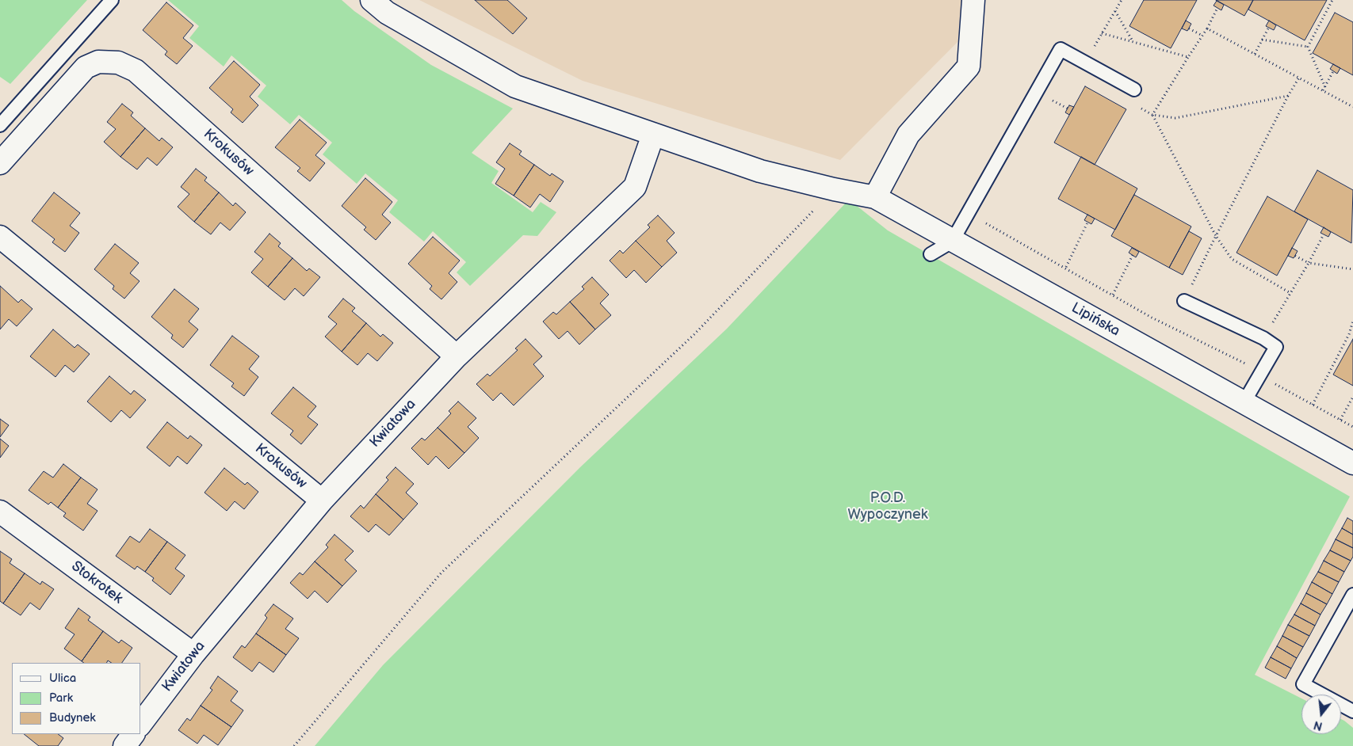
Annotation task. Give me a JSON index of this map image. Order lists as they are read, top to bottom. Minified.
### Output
{"streets":{"street":["Krokusów","Lipińska","Kwiatowa","Stokrotek"]},"crossings":[["Krokusów","Kwiatowa"],["Lipińska","Kwiatowa"],["Kwiatowa","Stokrotek"]],"parks":["P.O.D. Wypoczynek"],"legend":["Ulica","Park","Budynek"],"north":"bottom"}
